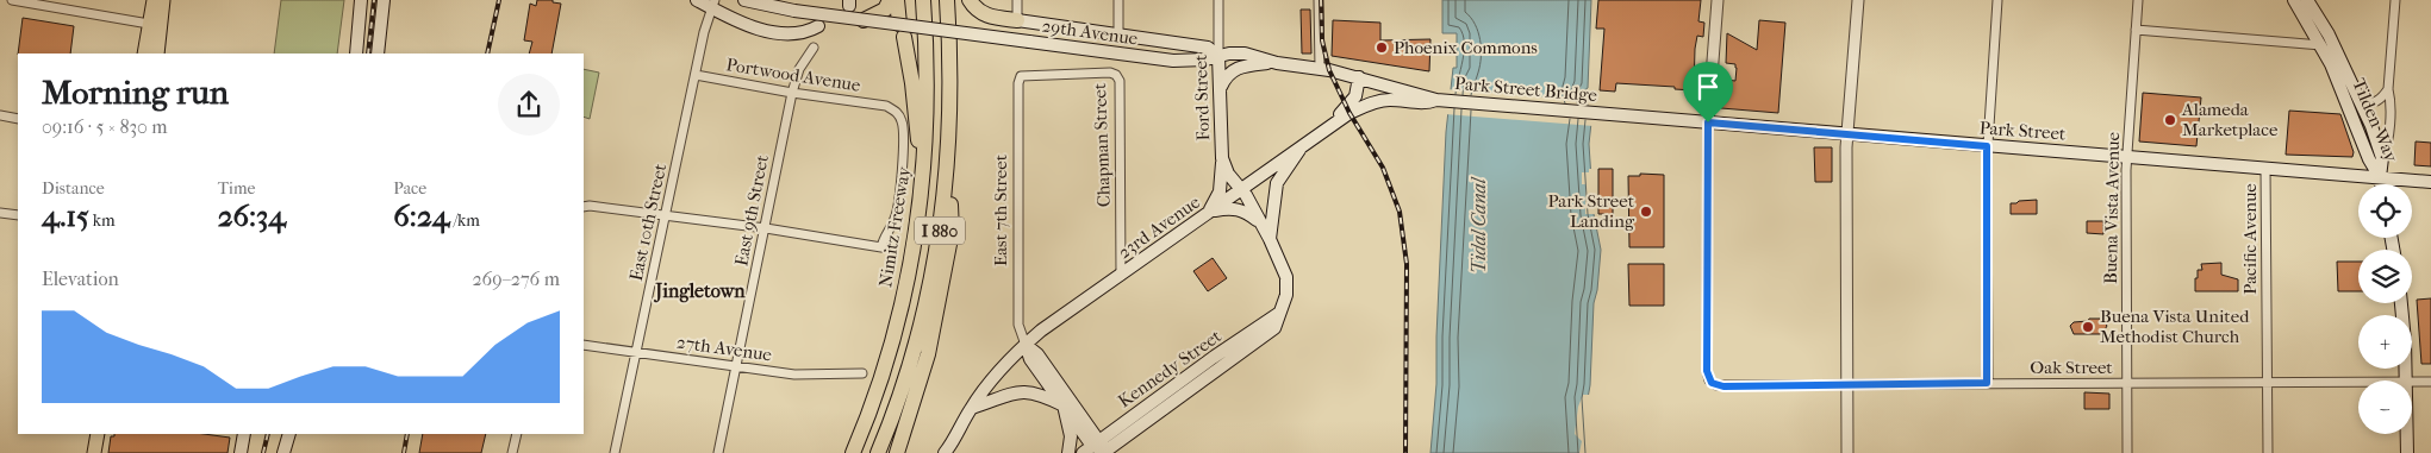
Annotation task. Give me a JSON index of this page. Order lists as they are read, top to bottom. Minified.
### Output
{"streets":{"highway":["Nimitz Freeway","I 880"],"main road":["29th Avenue","Park Street Bridge","Ford Street","Tilden Way","Park Street","East 7th Street","23rd Avenue","Kennedy Street"],"street":["Portwood Avenue","Chapman Street","Buena Vista Avenue","East 9th Street","East 10th Street","Pacific Avenue","27th Avenue","Oak Street"]},"crossings":[["29th Avenue","Park Street Bridge"],["29th Avenue","Ford Street"],["29th Avenue","23rd Avenue"],["Portwood Avenue","East 9th Street"],["Portwood Avenue","East 10th Street"],["Park Street Bridge","Park Street"],["Park Street Bridge","23rd Avenue"],["Ford Street","23rd Avenue"],["Ford Street","Kennedy Street"],["Tilden Way","Park Street"],["Park Street","Buena Vista Avenue"],["Park Street","Pacific Avenue"],["Park Street","Oak Street"],["Chapman Street","East 7th Street"],["Chapman Street","23rd Avenue"],["Buena Vista Avenue","Oak Street"],["East 9th Street","27th Avenue"],["East 7th Street","23rd Avenue"],["East 7th Street","Kennedy Street"],["East 10th Street","27th Avenue"],["23rd Avenue","Kennedy Street"],["Pacific Avenue","Oak Street"]],"districts":["Jingletown"],"water":["Tidal Canal"],"places":["Phoenix Commons","Alameda Marketplace","Park Street Landing","Buena Vista United Methodist Church"],"page":{"heading":["Morning run","09:16 · 5 × 830 m"],"stats":[["Distance","4.15 km"],["Time","26:34"],["Pace","6:24 /km"]],"map_buttons":["+","−"],"chart":["Elevation","269–276 m"]}}
